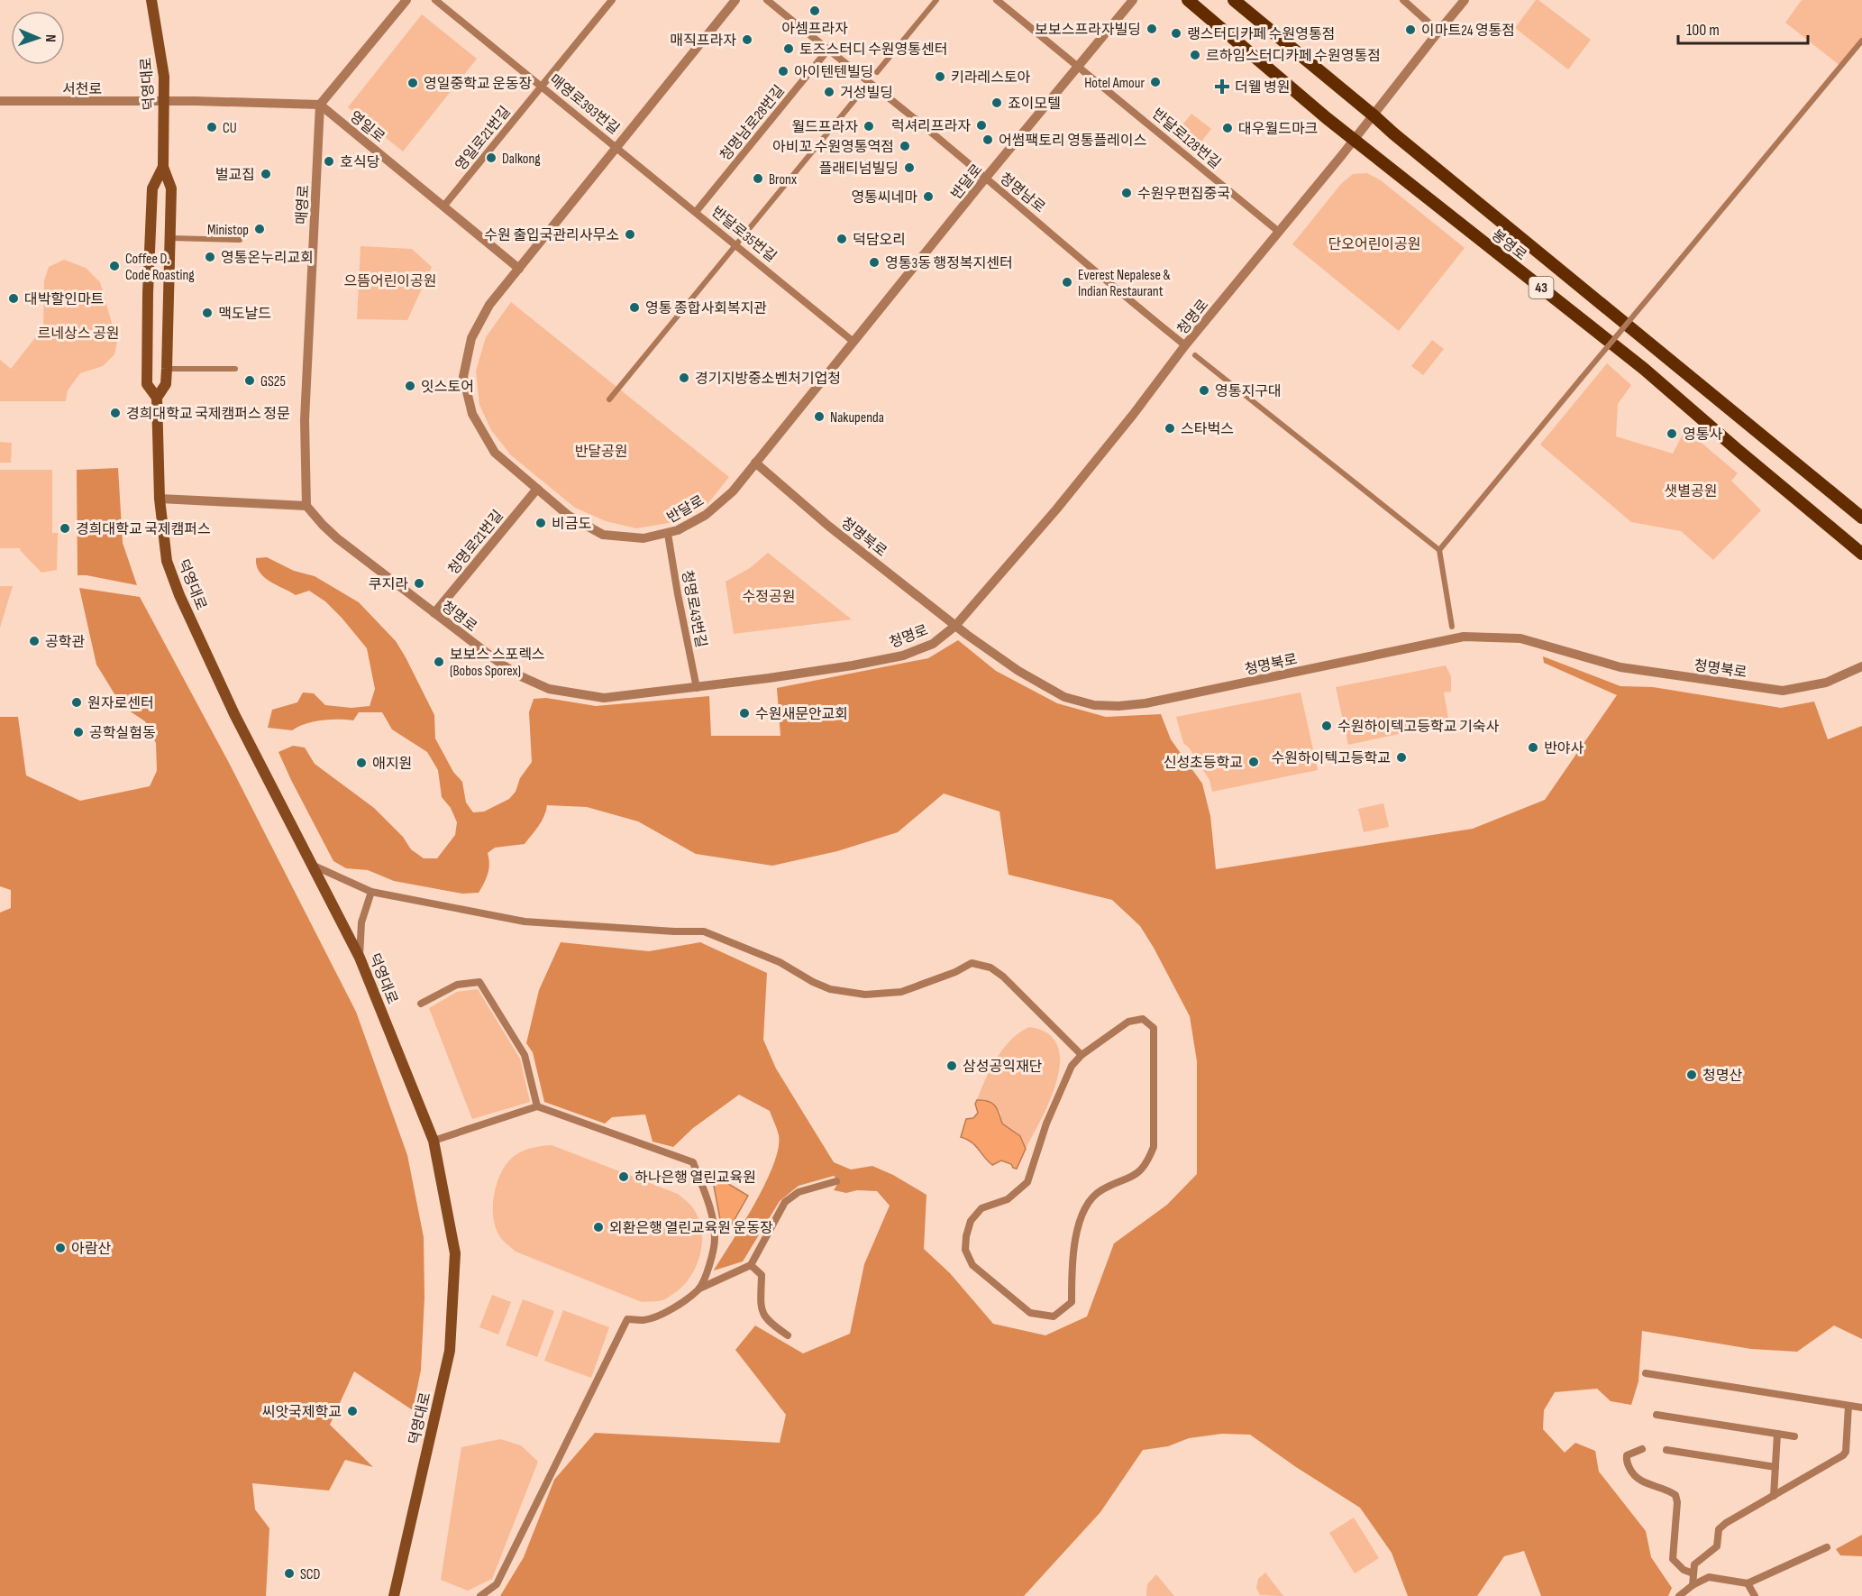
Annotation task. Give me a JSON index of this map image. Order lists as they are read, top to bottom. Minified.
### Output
{"streets":{"main road":["덕영대로","봉영로","43"],"street":["서천로","매영로393번길","청명남로28번길","영일로","영일로21번길","반달로128번길","반달로","청명남로","매영로","반달로35번길","청명로","청명북로","청명로21번길","청명로43번길"]},"crossings":[["덕영대로","서천로"],["매영로393번길","영일로21번길"],["매영로393번길","반달로"],["매영로393번길","반달로35번길"],["청명남로28번길","청명남로"],["청명남로28번길","반달로35번길"],["영일로","영일로21번길"],["영일로","반달로"],["영일로","매영로"],["반달로128번길","반달로"],["반달로128번길","청명로"],["반달로","청명남로"],["반달로","반달로35번길"],["반달로","청명북로"],["반달로","청명로21번길"],["반달로","청명로43번길"],["청명남로","청명로"],["매영로","청명로"],["봉영로","청명로"],["청명로","청명북로"],["청명로","청명로21번길"],["청명로","청명로43번길"]],"parks":["단오어린이공원","으뜸어린이공원","르네상스 공원","반달공원","샛별공원","수정공원"],"places":{"other":["아셈프라자","보보스프라자빌딩","이마트24 영통점","랭스터디카페 수원영통점","매직프라자","토즈스터디 수원영통센터","르하임스터디카페 수원영통점","아이텐텐빌딩","키라레스토아","Hotel Amour","영일중학교 운동장","거성빌딩","죠이모텔","럭셔리프라자","월드프라자","CU","대우월드마크","어썸팩토리 영통플레이스","아비꼬 수원영통역점","Dalkong","호식당","플래티넘빌딩","벌교집","Bronx","수원우편집중국","영통씨네마","Ministop","수원 출입국관리사무소","덕담오리","영통온누리교회","영통3동 행정복지센터","Coffee D. Code Roasting","Everest Nepalese & Indian Restaurant","대박할인마트","영통 종합사회복지관","맥도날드","경기지방중소벤처기업청","GS25","잇스토어","영통지구대","경희대학교 국제캠퍼스 정문","Nakupenda","스타벅스","영통사","비금도","경희대학교 국제캠퍼스","쿠지라","공학관","보보스 스포렉스 (Bobos Sporex)","원자로센터","수원새문안교회","수원하이텍고등학교 기숙사","공학실험동","반야사","수원하이텍고등학교","신성초등학교","애지원","삼성공익재단","청명산","하나은행 열린교육원","외환은행 열린교육원 운동장","아람산","씨앗국제학교","SCD"],"health":["더웰 병원"]},"scale_bar":"100 m","north":"right"}
